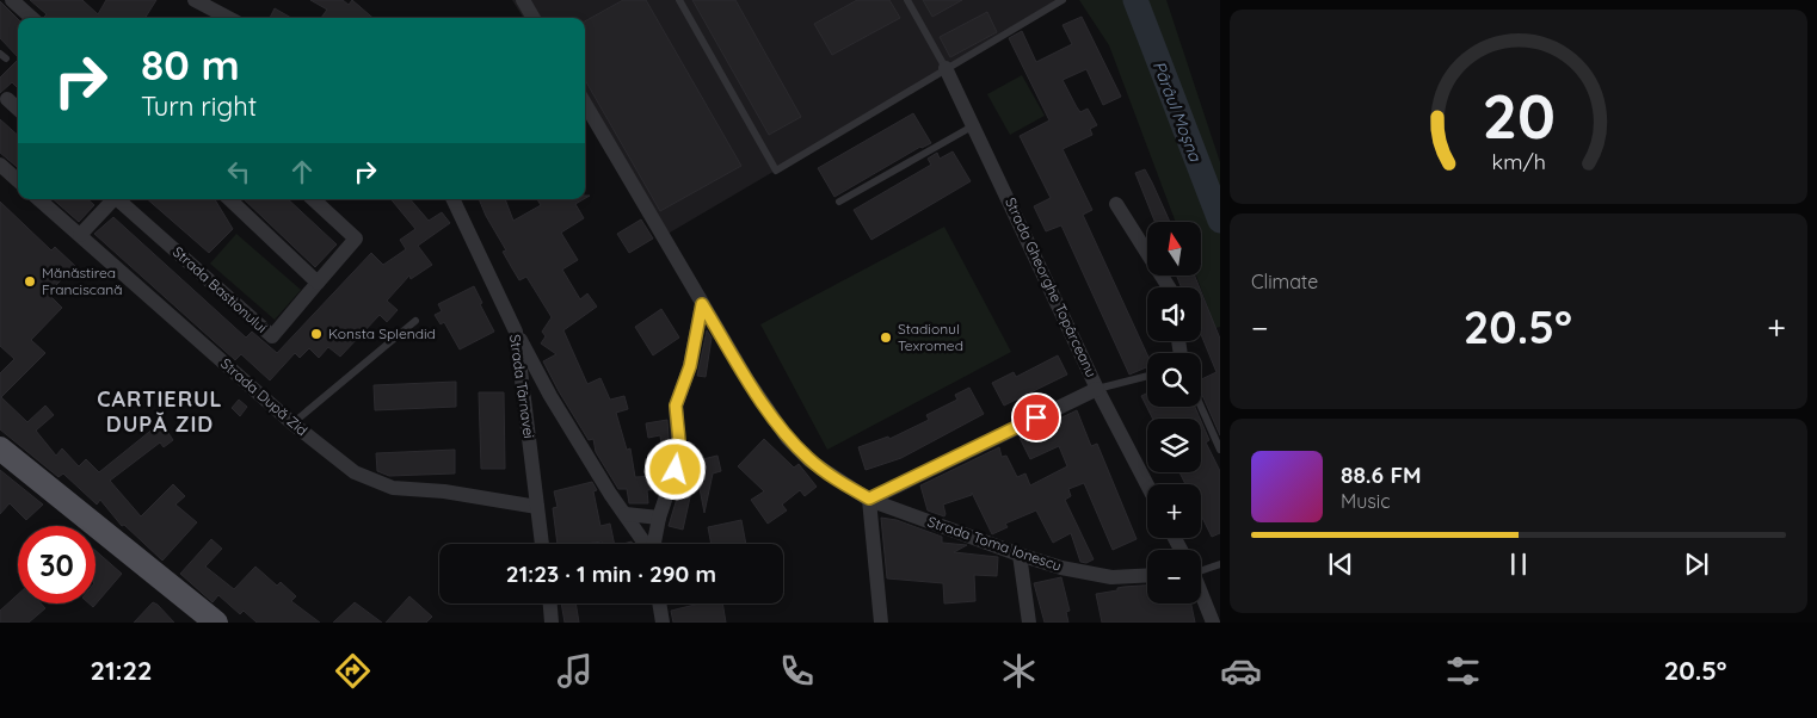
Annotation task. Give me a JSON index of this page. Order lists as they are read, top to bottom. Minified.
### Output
{"streets":{"street":["Strada Gheorghe Topârceanu","Strada Bastionului","Strada Târnavei","Strada După Zid","Strada Toma Ionescu"]},"crossings":[["Strada Bastionului","Strada După Zid"],["Strada Târnavei","Strada După Zid"]],"districts":["CARTIERUL DUPĂ ZID"],"water":["Pârâul Moșna"],"places":["Mănăstirea Franciscană","Konsta Splendid","Stadionul Texromed"],"north":"top","page":{"turn":["80 m","Turn right"],"tile":"Climate","map_buttons":["+","−"],"heat":["−","20.5°","+"],"song":["88.6 FM","Music"],"limit":"30","trip":"21:23 · 1 min · 290 m","tabs":["21:22","20.5°"],"gauge":["20","km/h"]}}
